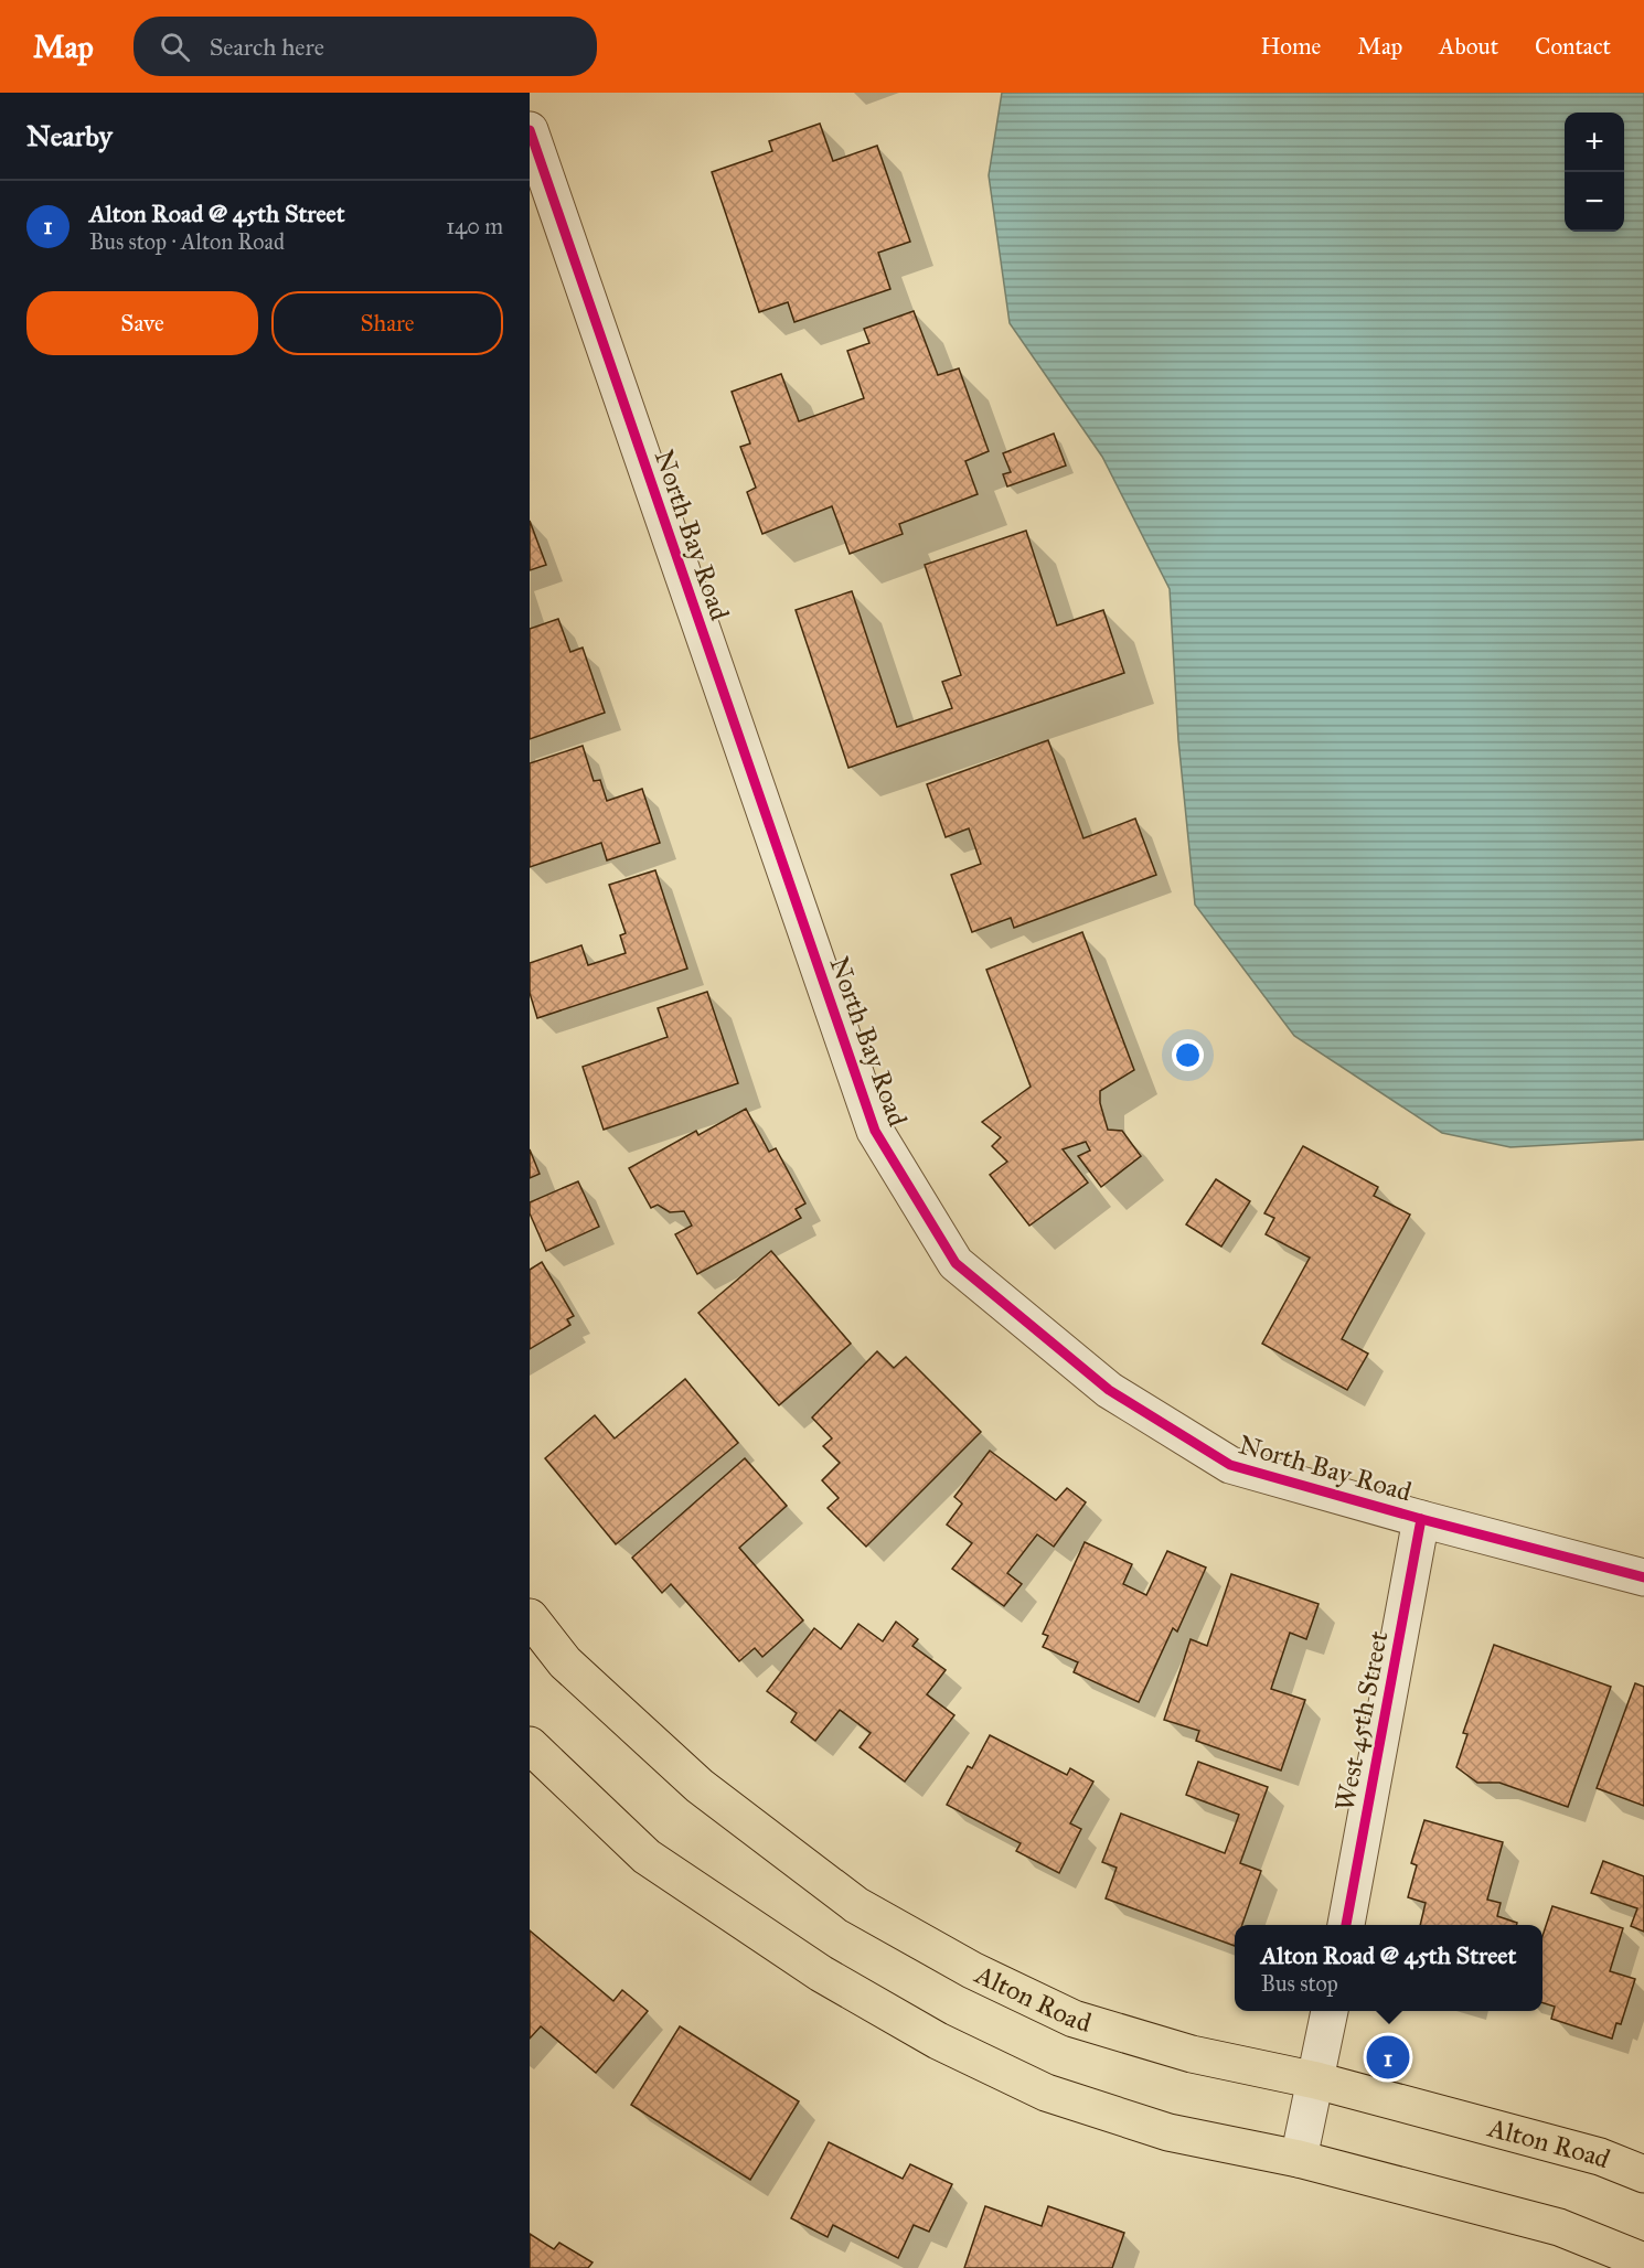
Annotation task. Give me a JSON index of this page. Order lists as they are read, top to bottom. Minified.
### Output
{"streets":{"main road":["Alton Road"],"street":["North Bay Road","West 45th Street"]},"crossings":[["North Bay Road","West 45th Street"]],"page":{"header":"Map","search":"Search here","nav":["Home","Map","About","Contact"],"heading":"Nearby","map_buttons":["+","−"],"list":[{"mark":"1","name":"Alton Road @ 45th Street","note":"Bus stop · Alton Road","value":"140 m"}],"buttons":["Save","Share"],"popup":["Alton Road @ 45th Street","Bus stop"],"pins":"1"}}
